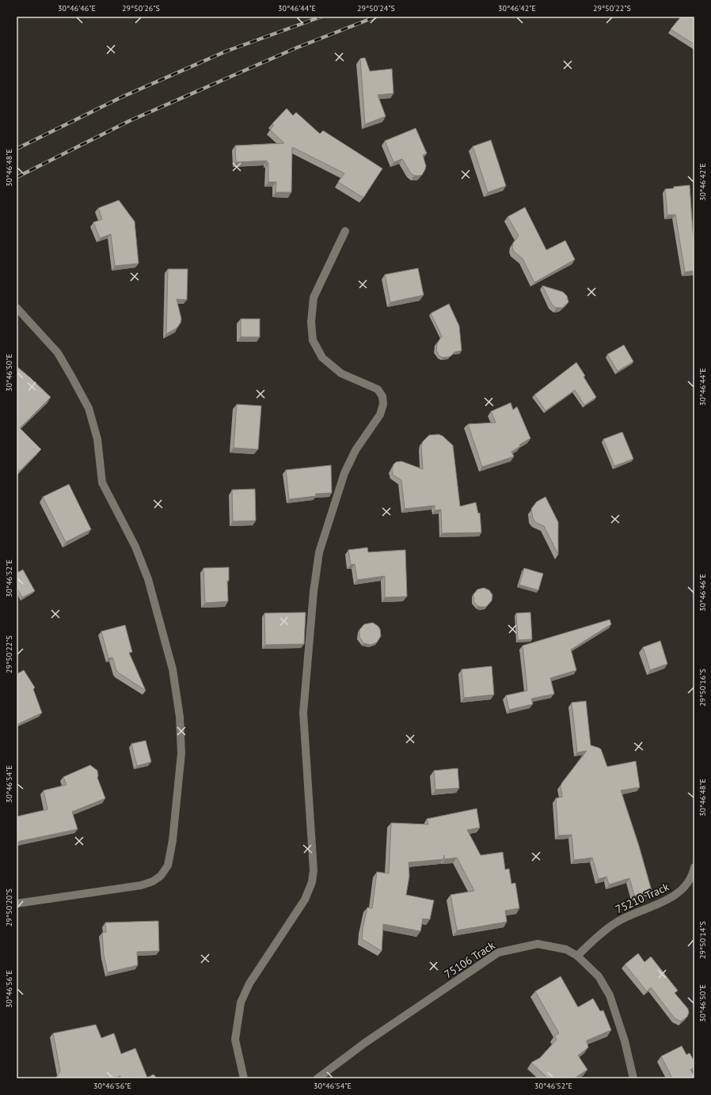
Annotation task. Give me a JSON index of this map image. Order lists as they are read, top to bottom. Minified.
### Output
{"streets":{"street":["75210 Track","75106 Track"]},"crossings":[["75210 Track","75106 Track"]],"coordinates":["30°46'46\"E","29°50'26\"S","30°46'44\"E","29°50'24\"S","30°46'42\"E","29°50'22\"S","30°46'48\"E","30°46'50\"E","30°46'52\"E","29°50'16\"S","30°46'54\"E","29°50'20\"S","29°50'14\"S","30°46'56\"E"]}
